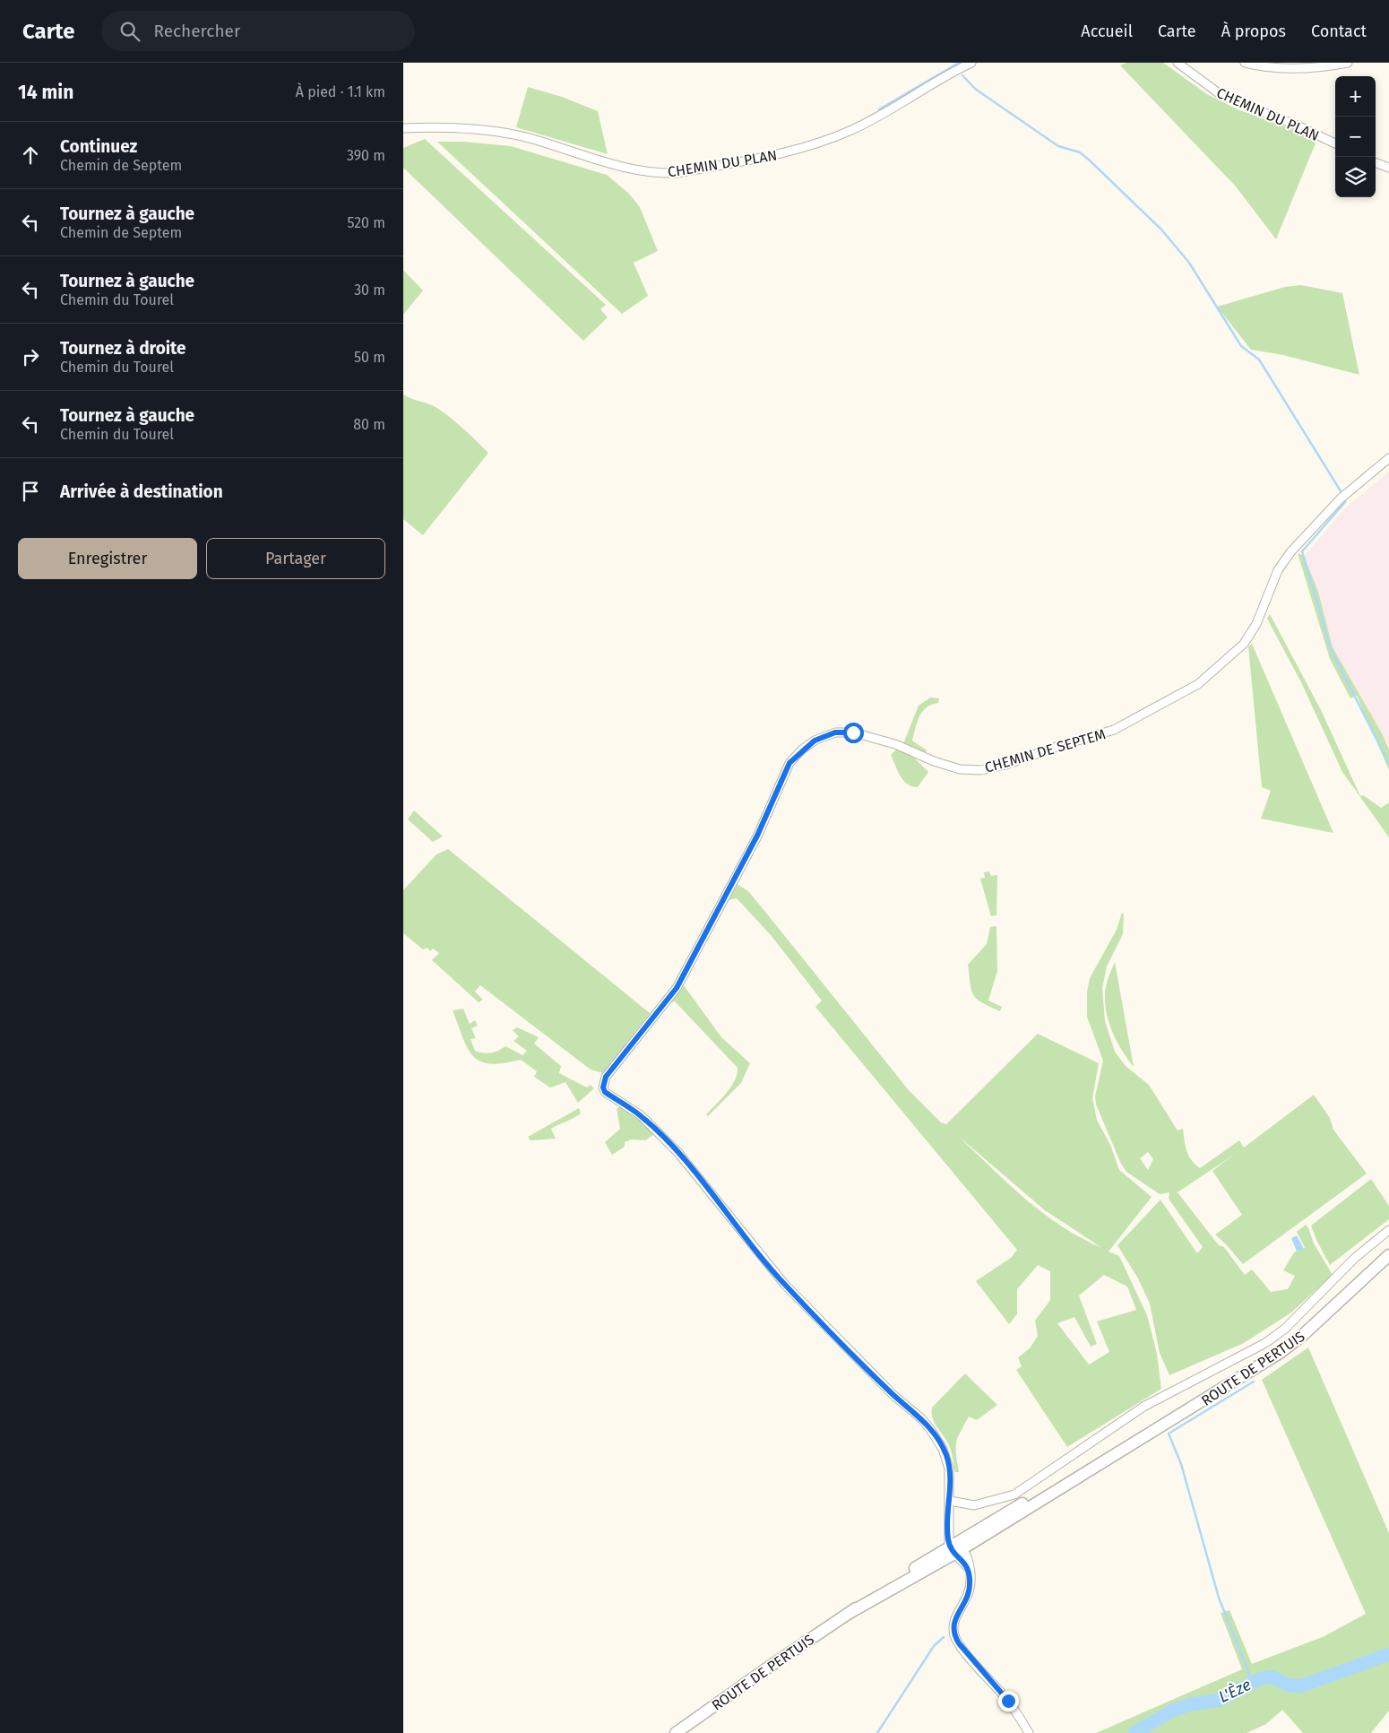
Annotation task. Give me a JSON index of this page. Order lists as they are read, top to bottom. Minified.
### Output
{"streets":{"main road":["ROUTE DE PERTUIS"],"street":["CHEMIN DU PLAN","CHEMIN DE SEPTEM"]},"crossings":[["CHEMIN DE SEPTEM","ROUTE DE PERTUIS"]],"water":["L'Èze"],"page":{"header":"Carte","search":"Rechercher","nav":["Accueil","Carte","À propos","Contact"],"heading":["14 min","À pied · 1.1 km"],"map_buttons":["+","−"],"list":[["Continuez","Chemin de Septem","390 m"],["Tournez à gauche","Chemin de Septem","520 m"],["Tournez à gauche","Chemin du Tourel","30 m"],["Tournez à droite","Chemin du Tourel","50 m"],["Tournez à gauche","Chemin du Tourel","80 m"],"Arrivée à destination"],"buttons":["Enregistrer","Partager"]}}
